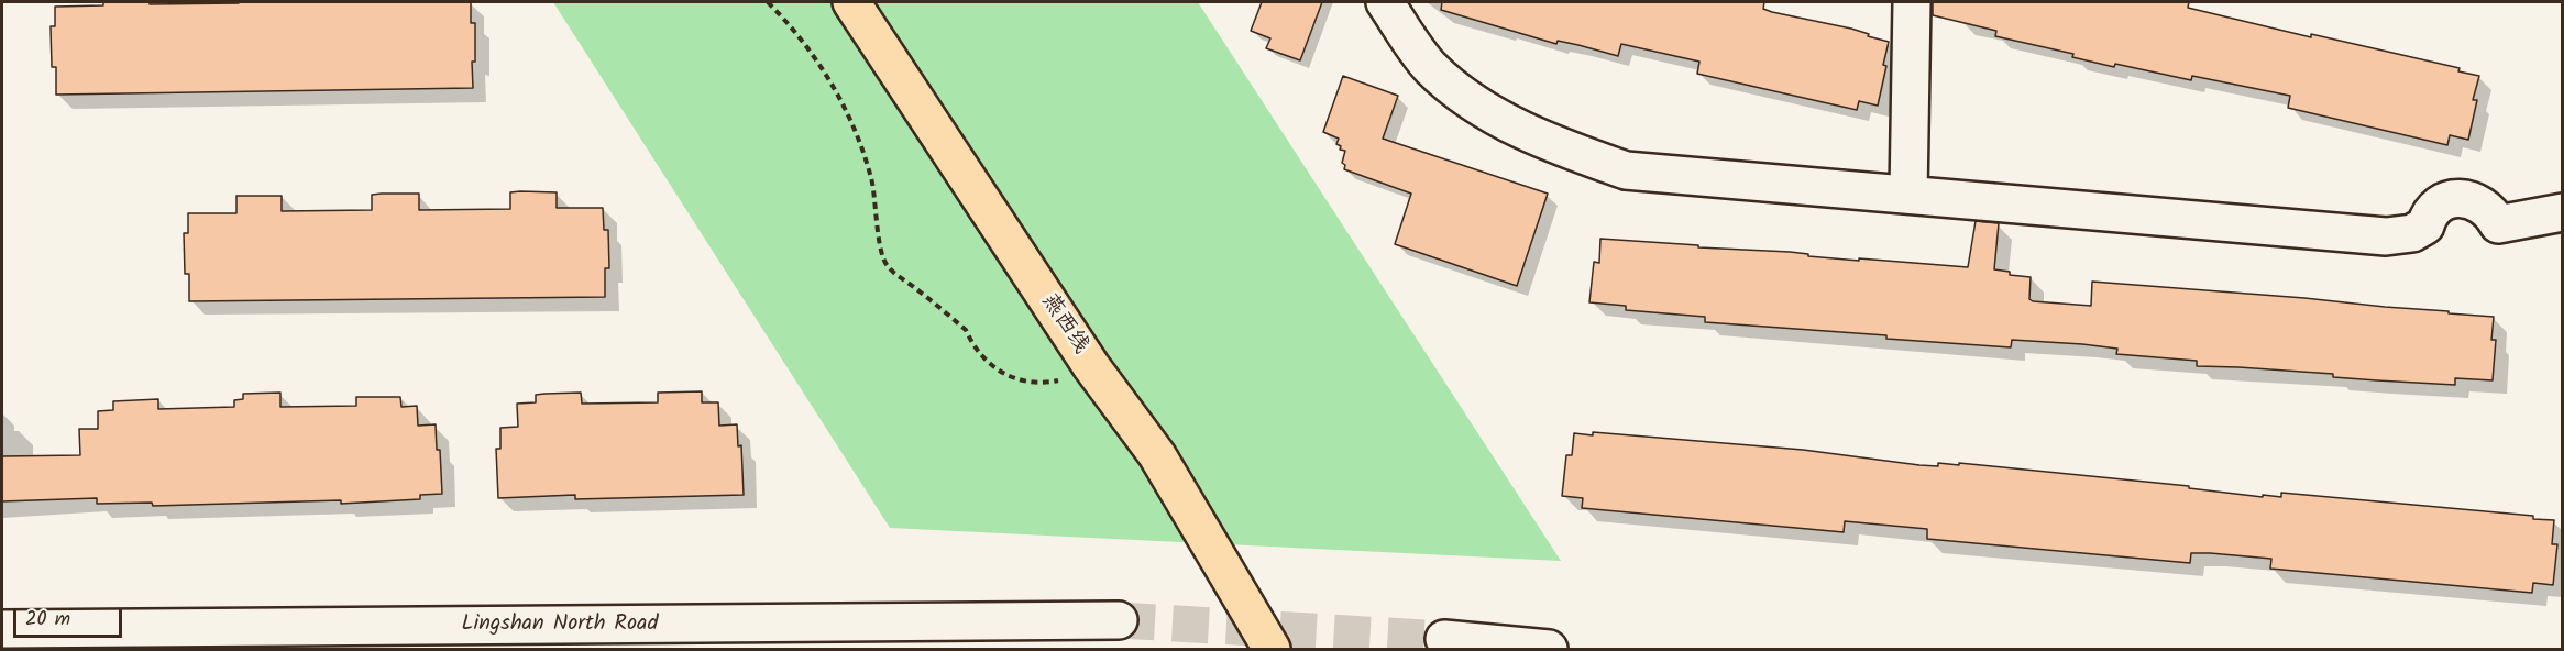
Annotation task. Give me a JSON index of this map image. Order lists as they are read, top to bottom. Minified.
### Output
{"streets":{"main road":["燕西线"],"street":["Lingshan North Road"]},"scale_bar":"20 m"}
